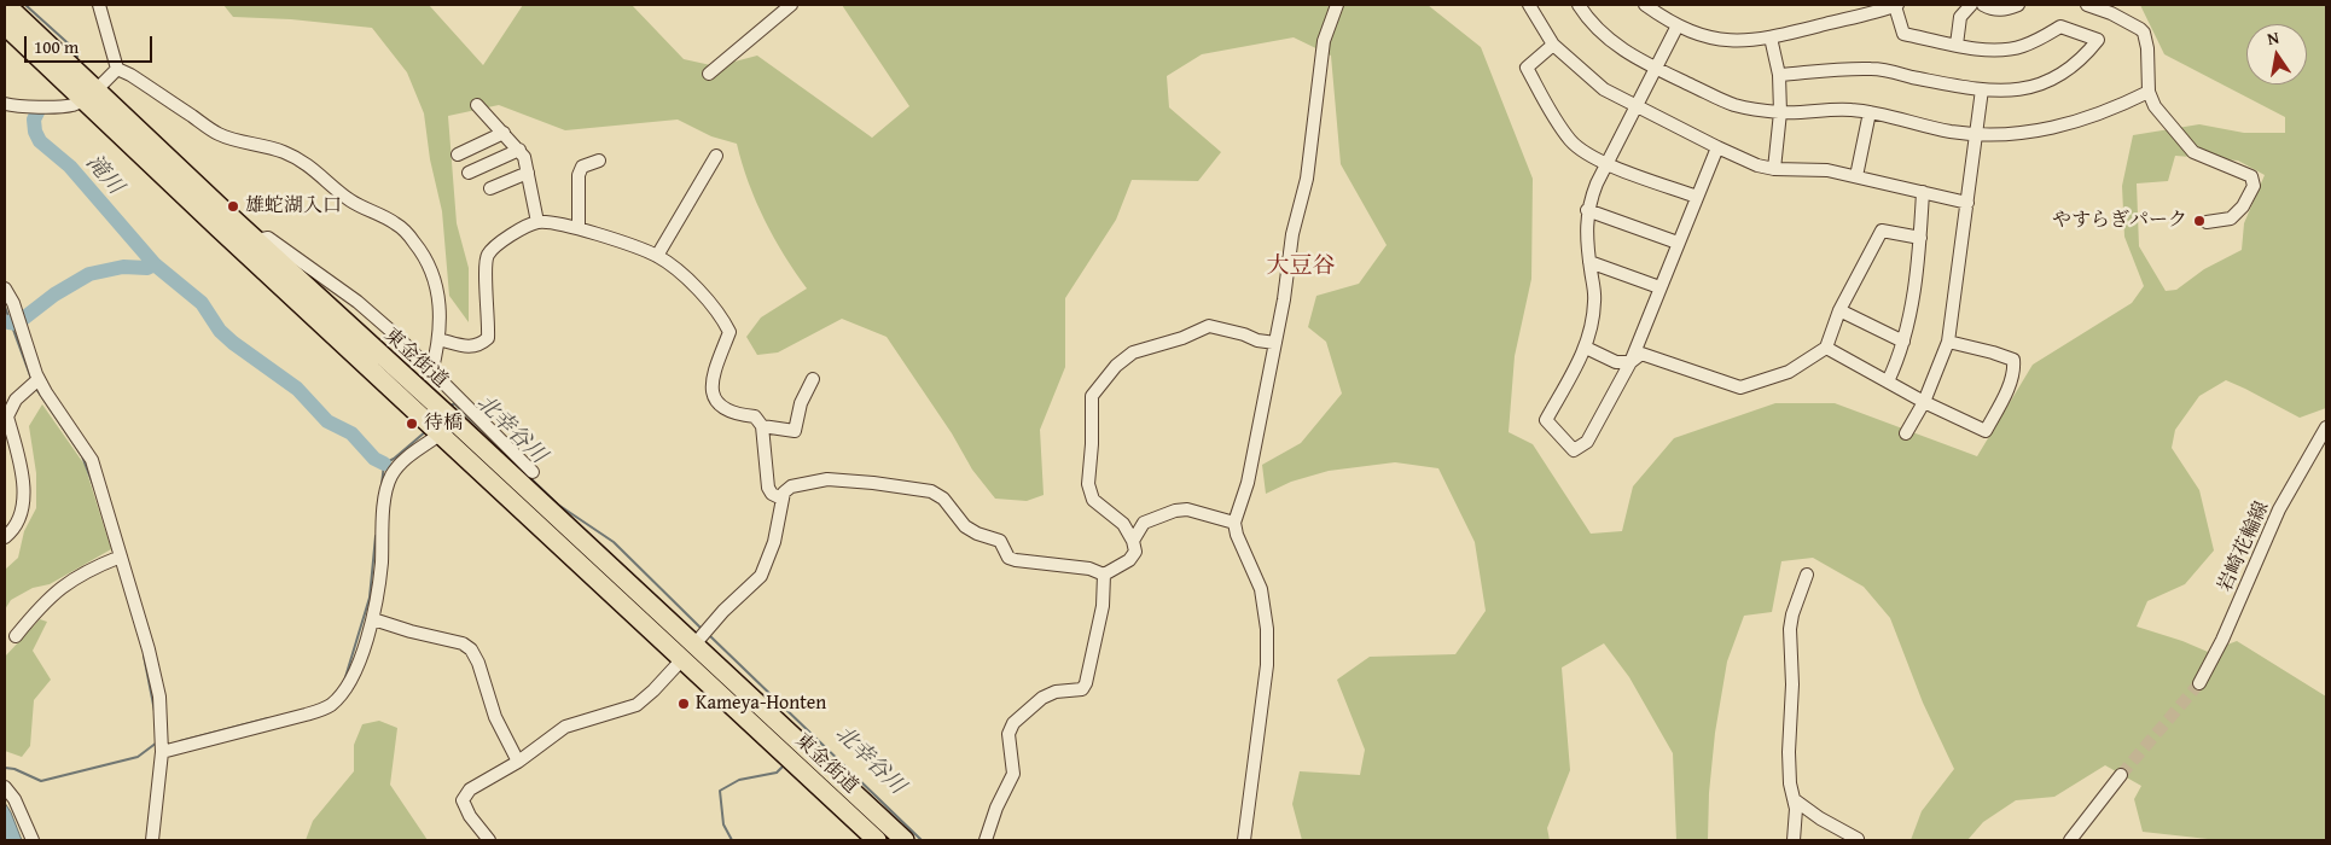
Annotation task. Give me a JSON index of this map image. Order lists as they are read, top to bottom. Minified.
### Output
{"streets":{"highway":["東金街道"],"street":["岩崎花輪線"]},"districts":["大豆谷"],"water":["滝川","北幸谷川"],"places":["雄蛇湖入口","やすらぎパーク","待橋","Kameya-Honten"],"scale_bar":"100 m","north":"top"}
